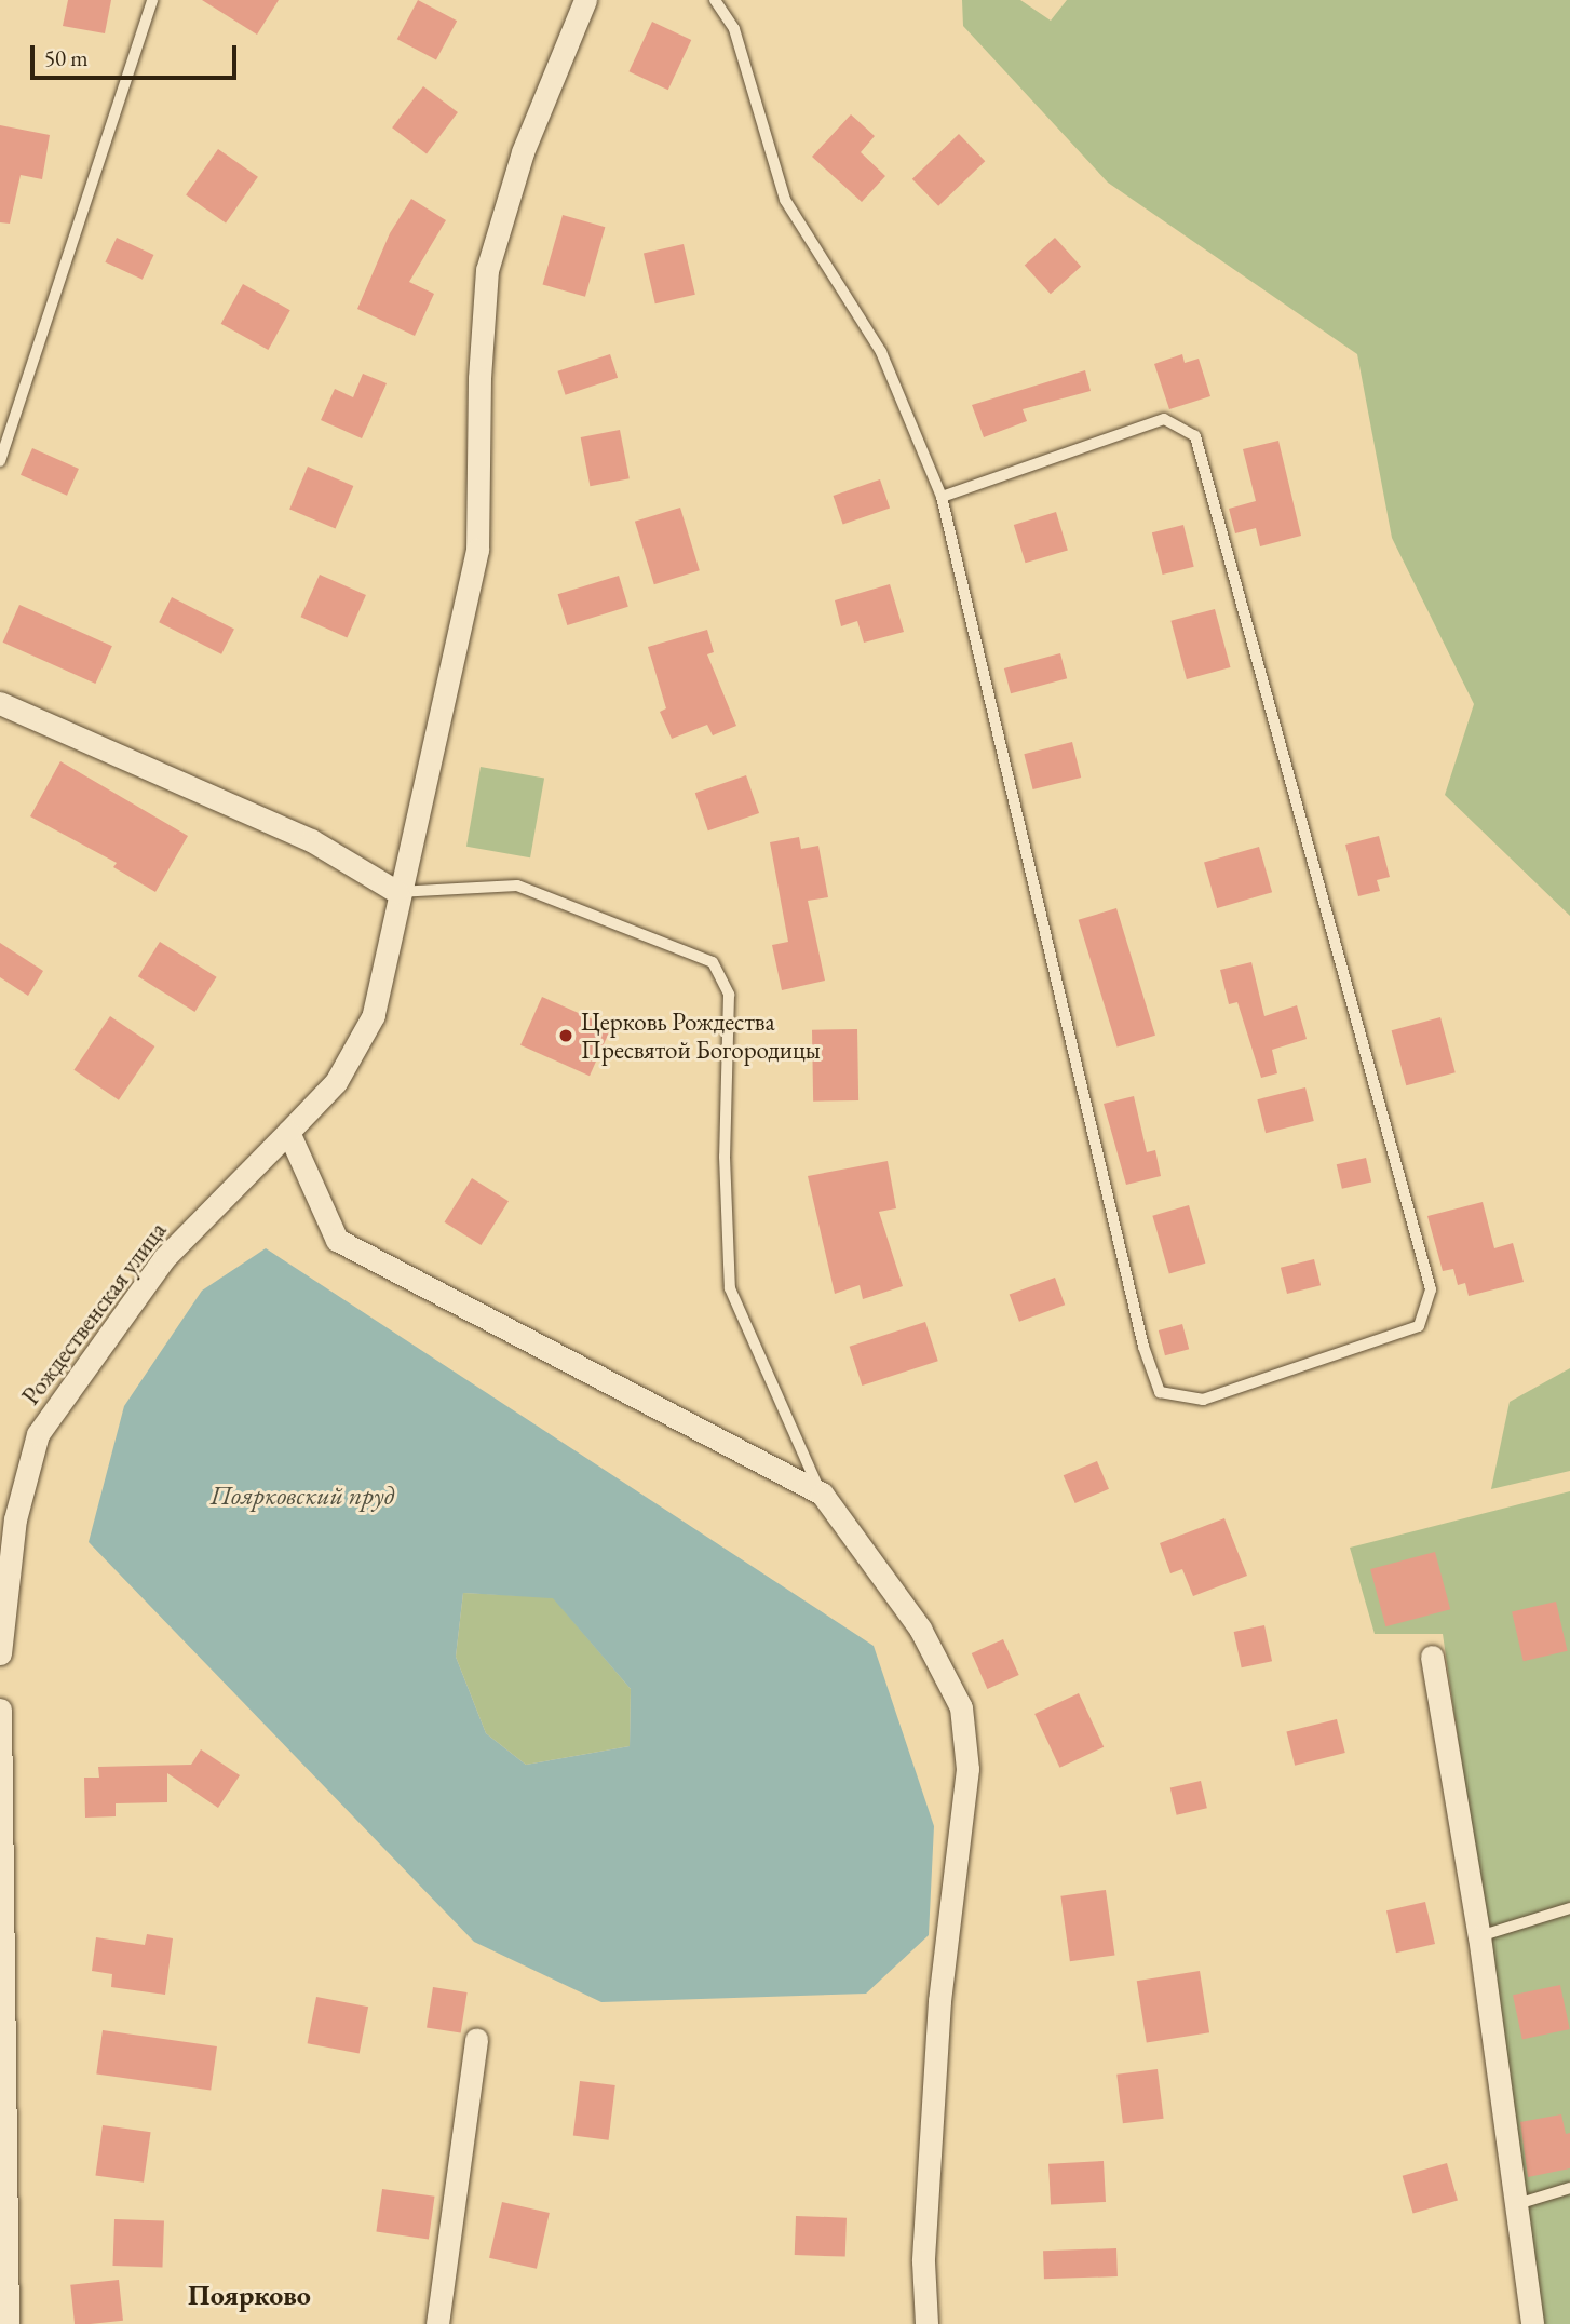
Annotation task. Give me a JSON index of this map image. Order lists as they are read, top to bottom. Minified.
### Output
{"streets":{"street":["Рождественская улица"]},"districts":["Поярково"],"water":["Поярковский пруд"],"places":["Церковь Рождества Пресвятой Богородицы"],"scale_bar":"50 m"}
